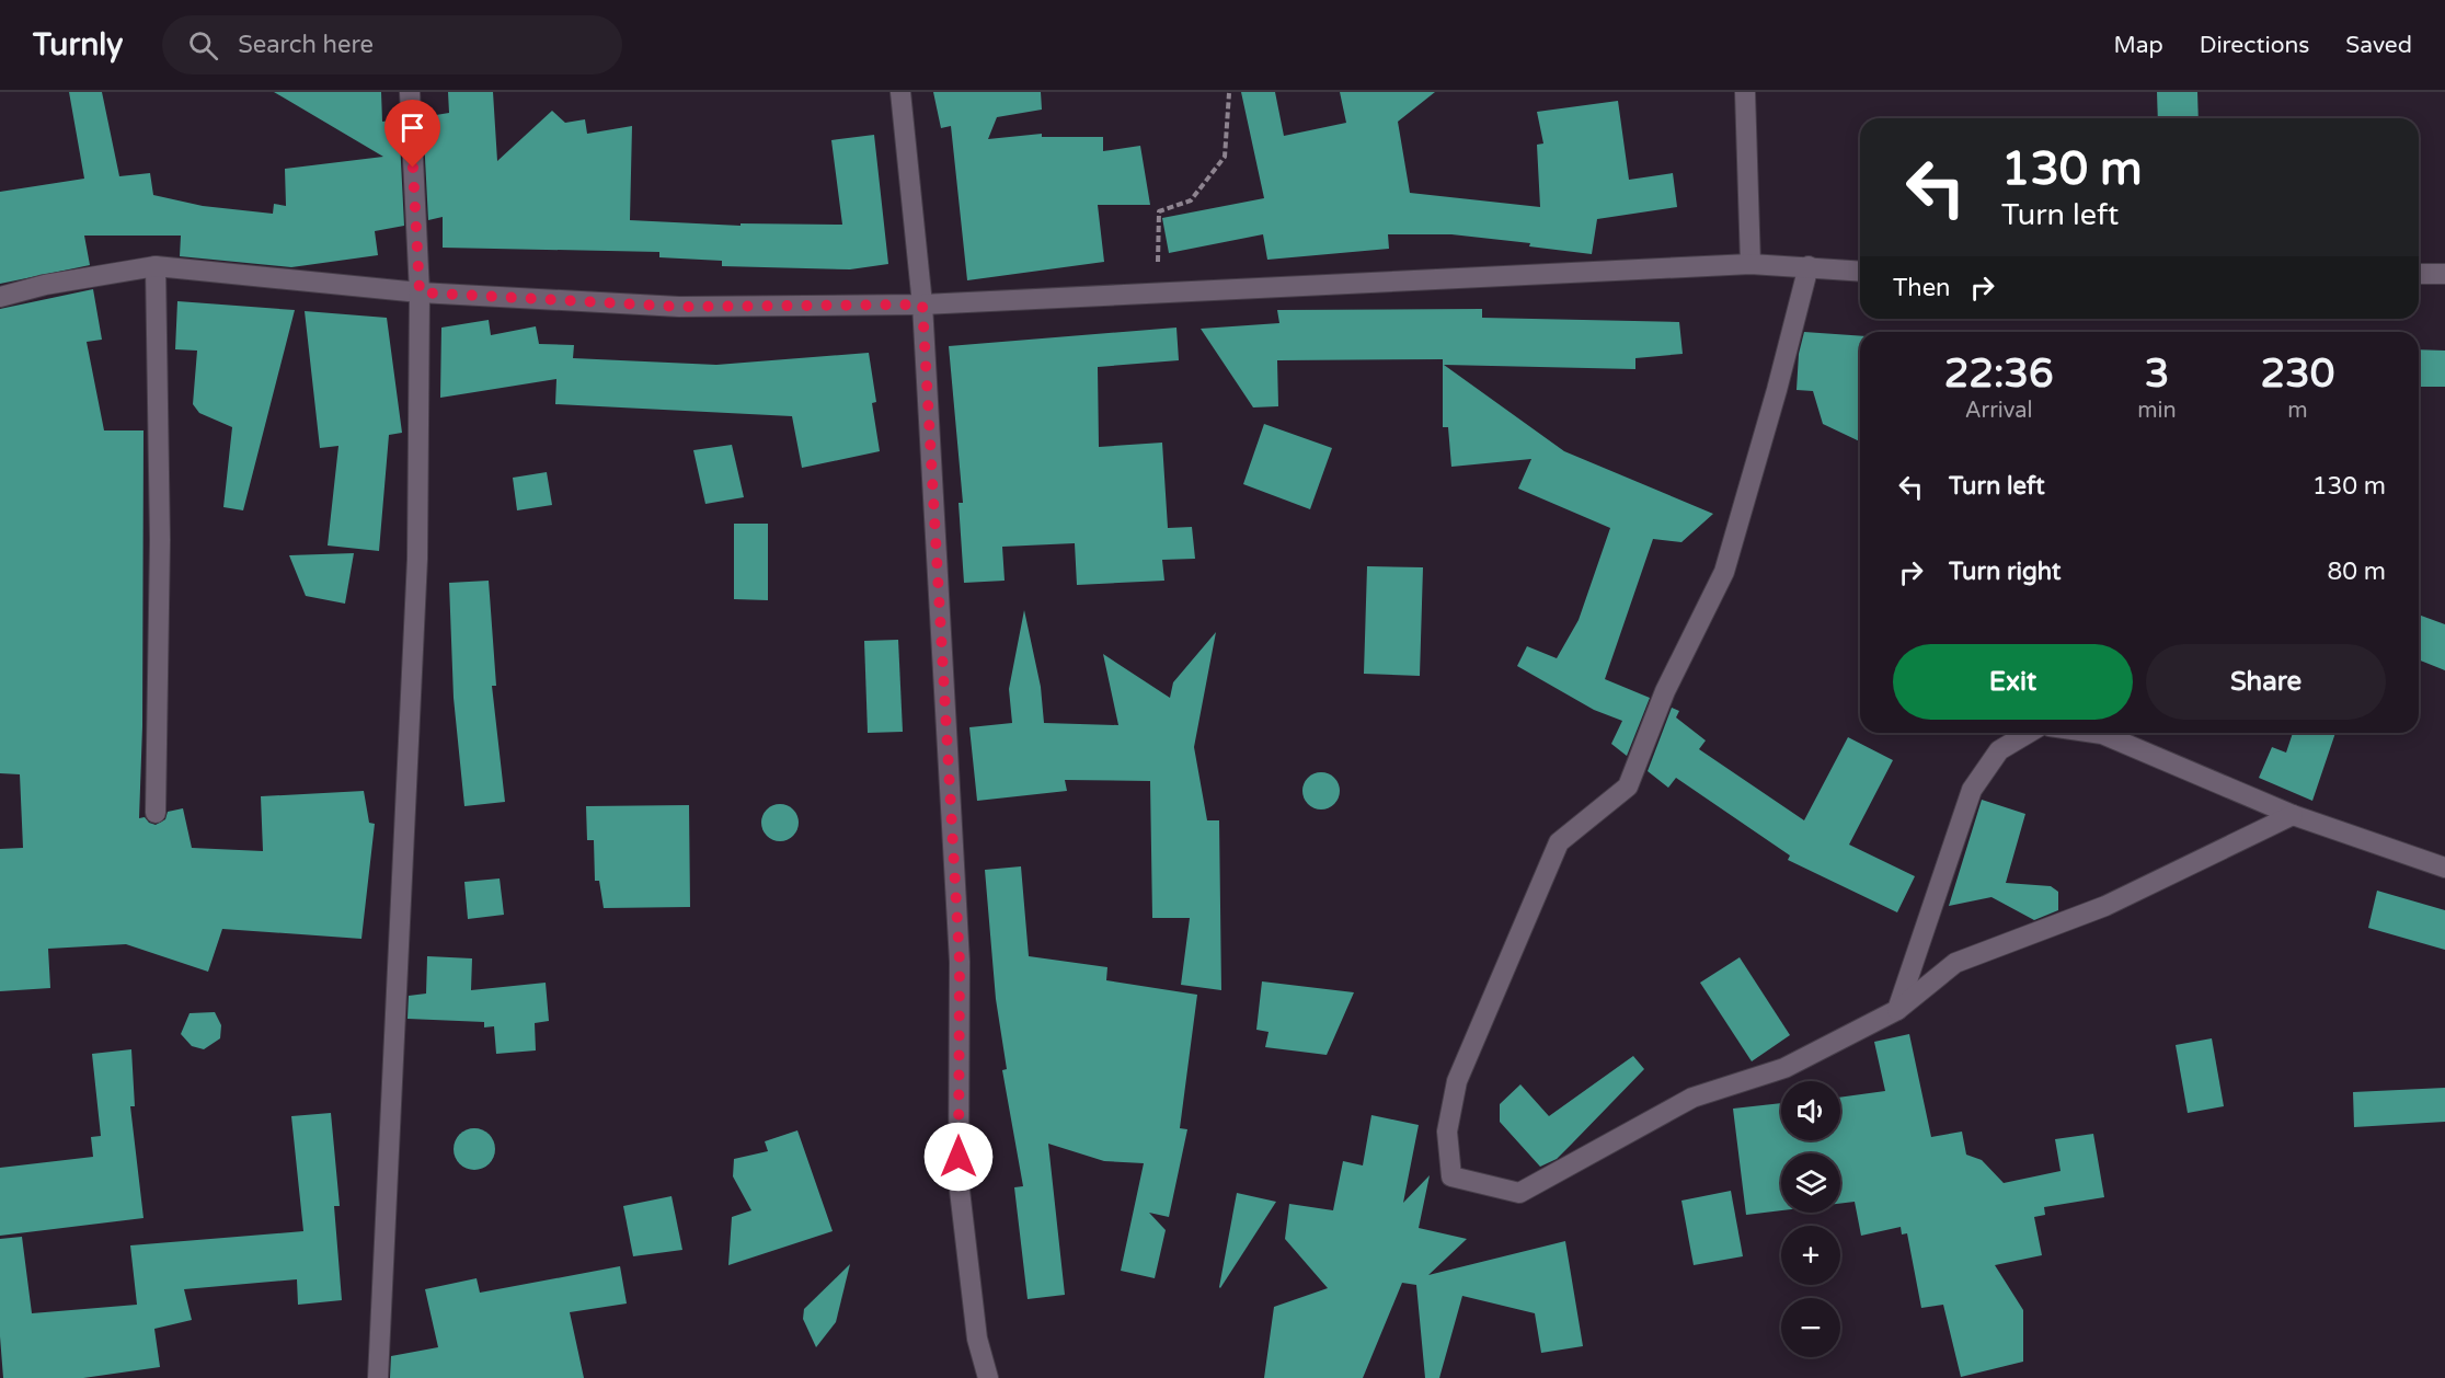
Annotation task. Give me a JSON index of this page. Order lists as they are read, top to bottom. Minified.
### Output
{"page":{"header":"Turnly","search":"Search here","nav":["Map","Directions","Saved"],"turn":["130 m","Turn left"],"then":"Then","eta":["22:36","Arrival","3","min","230","m"],"list":[{"name":"Turn left","value":"130 m"},{"name":"Turn right","value":"80 m"}],"buttons":["Exit","Share"],"map_buttons":["+","−"]}}
